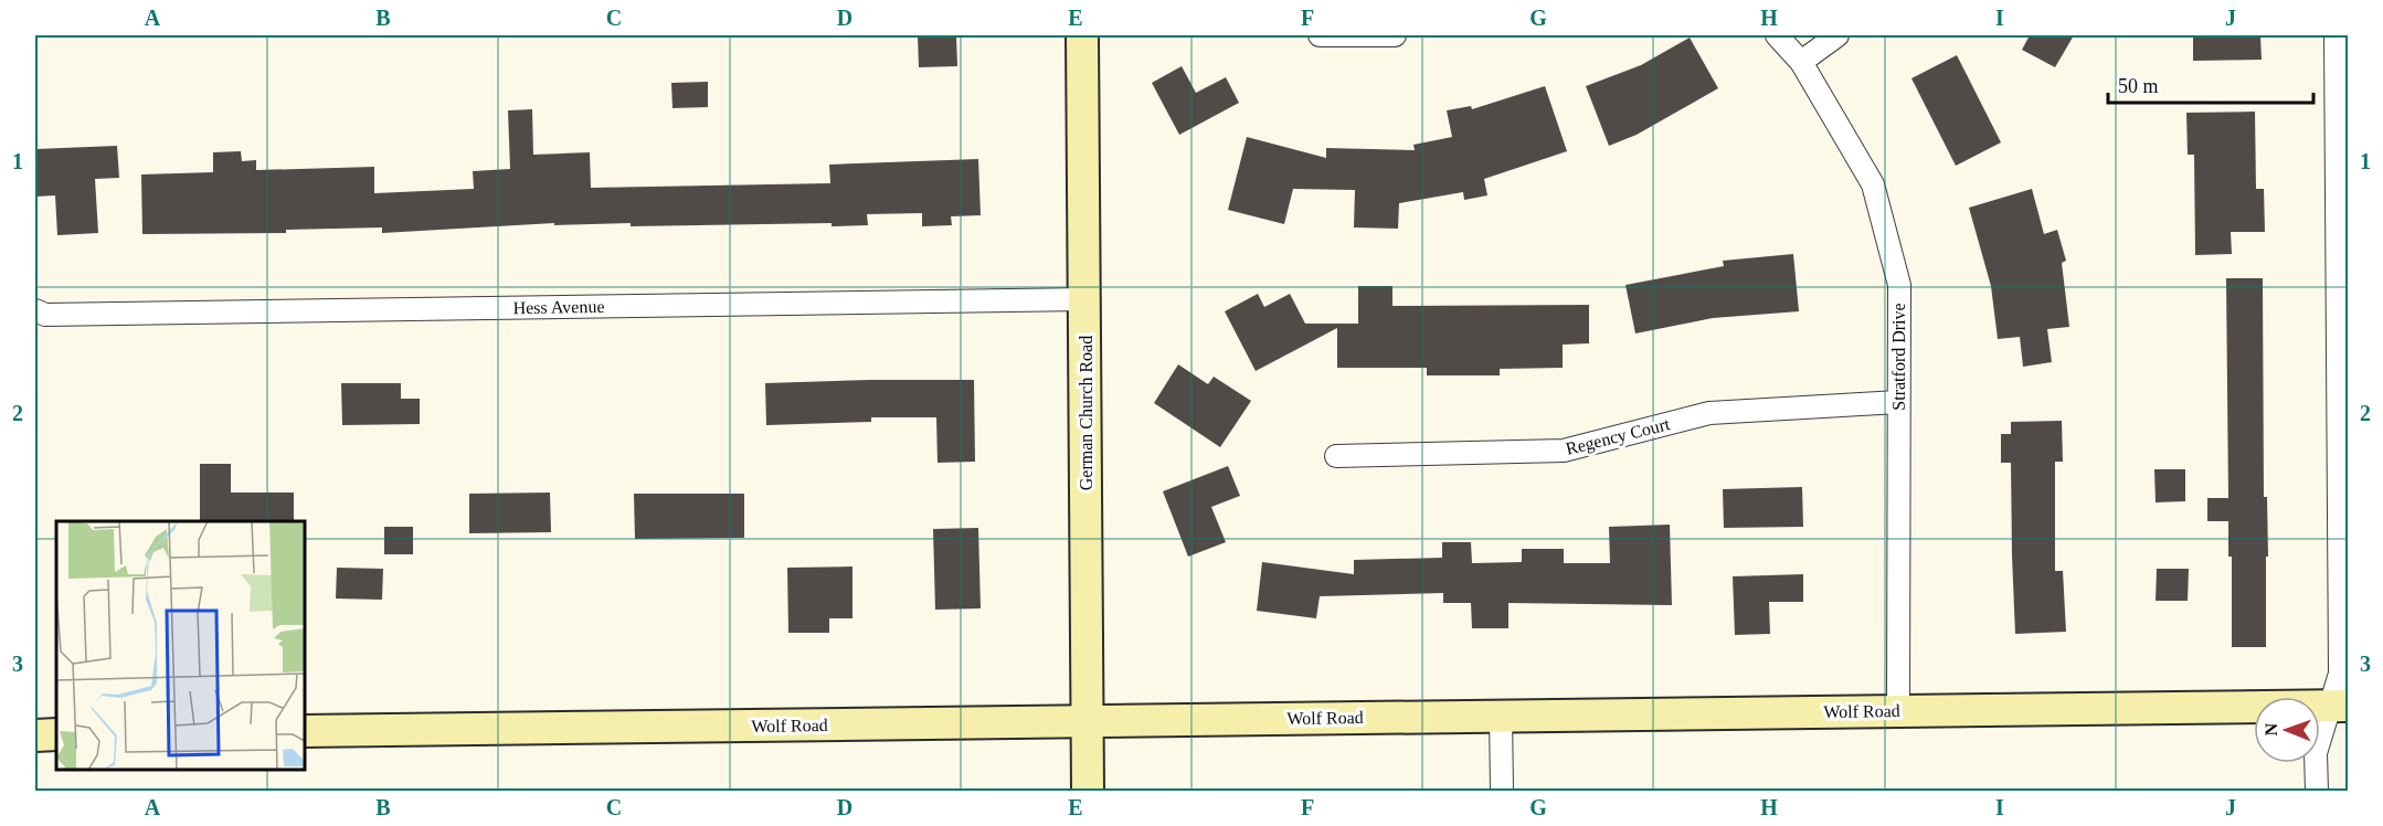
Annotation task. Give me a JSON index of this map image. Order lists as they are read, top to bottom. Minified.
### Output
{"streets":{"street":["Hess Avenue","Stratford Drive","German Church Road","Regency Court","Wolf Road"]},"crossings":[["Hess Avenue","German Church Road"],["Stratford Drive","Regency Court"],["Stratford Drive","Wolf Road"],["German Church Road","Wolf Road"]],"scale_bar":"50 m","north":"left","grid":{"columns":["A","B","C","D","E","F","G","H","I","J"],"rows":["1","2","3"]}}
